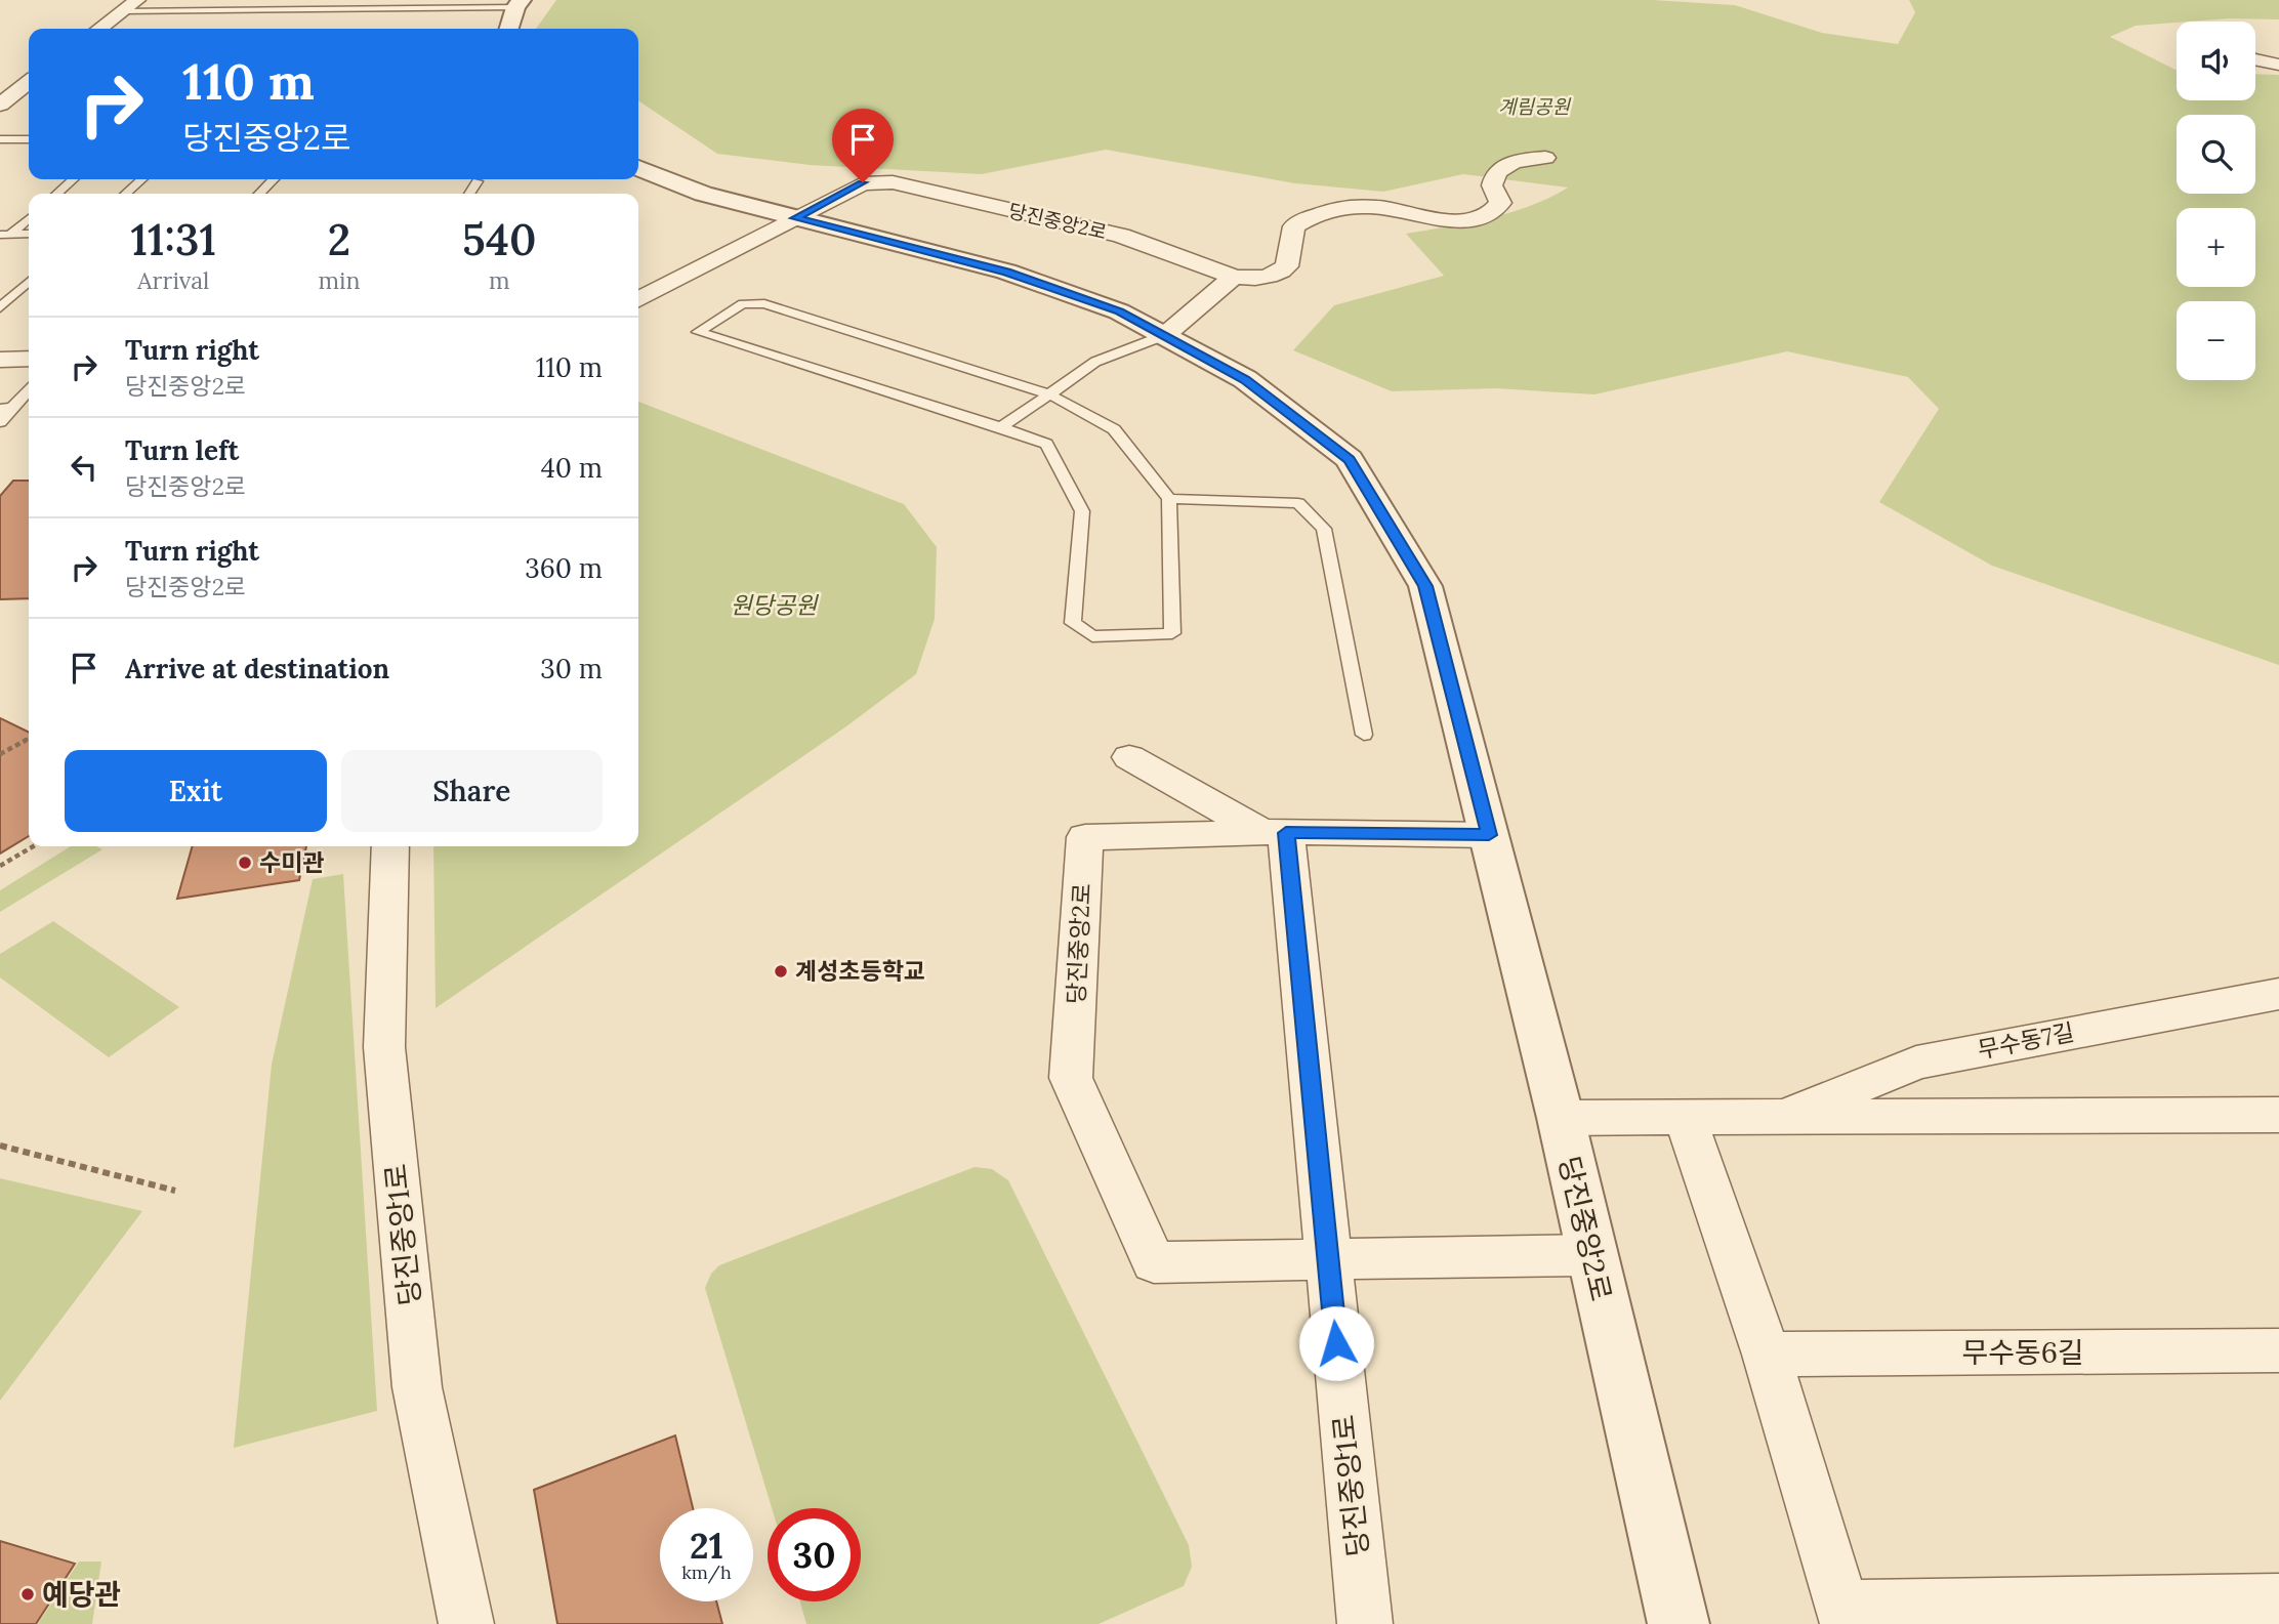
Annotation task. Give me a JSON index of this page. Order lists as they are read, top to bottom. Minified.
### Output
{"streets":{"street":["당진중앙2로","무수동7길","당진중앙1로","무수동6길"]},"crossings":[["당진중앙2로","무수동7길"],["당진중앙2로","당진중앙1로"]],"parks":["계림공원","원당공원"],"places":["수미관","계성초등학교","예당관"],"page":{"map_buttons":["+","−"],"turn":["110 m","당진중앙2로"],"eta":["11:31","Arrival","2","min","540","m"],"list":[{"name":"Turn right","note":"당진중앙2로","value":"110 m"},{"name":"Turn left","note":"당진중앙2로","value":"40 m"},{"name":"Turn right","note":"당진중앙2로","value":"360 m"},{"name":"Arrive at destination","value":"30 m"}],"buttons":["Exit","Share"],"speed":"21 km/h","limit":"30"}}
